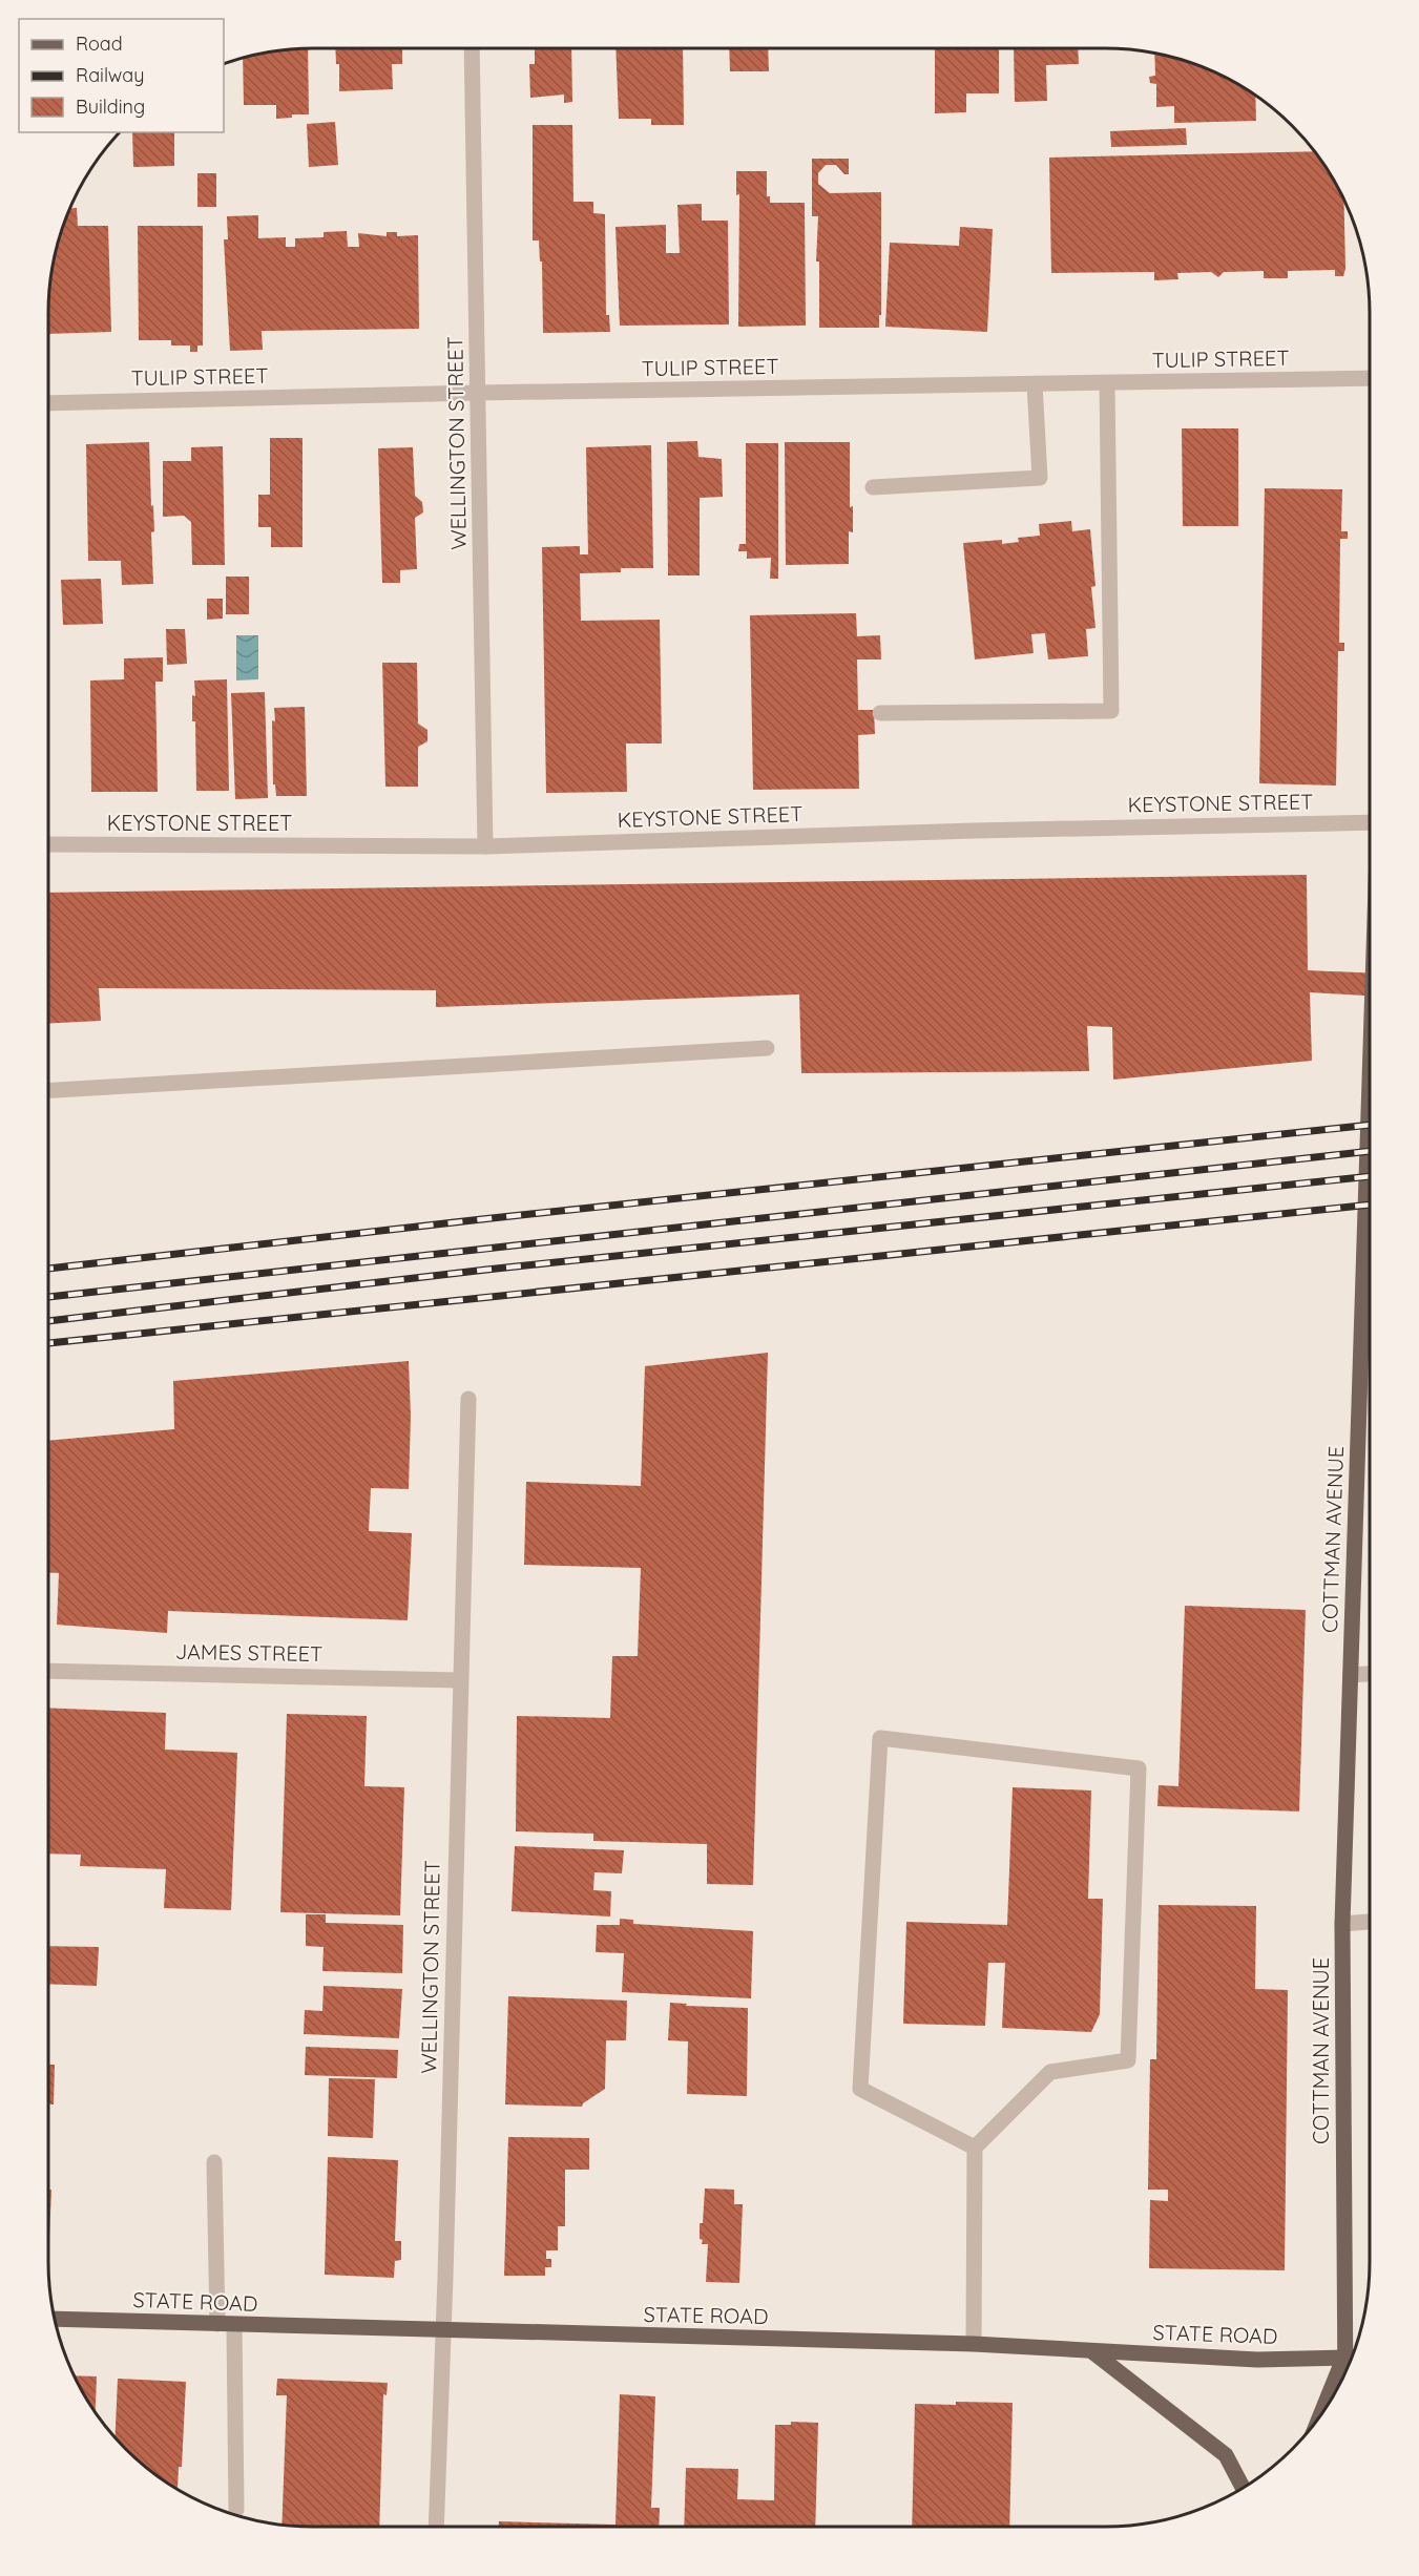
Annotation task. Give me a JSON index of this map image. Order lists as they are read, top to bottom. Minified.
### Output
{"streets":{"main road":["COTTMAN AVENUE","STATE ROAD"],"street":["TULIP STREET","WELLINGTON STREET","KEYSTONE STREET","JAMES STREET"]},"crossings":[["TULIP STREET","WELLINGTON STREET"],["WELLINGTON STREET","KEYSTONE STREET"],["WELLINGTON STREET","JAMES STREET"],["WELLINGTON STREET","STATE ROAD"],["COTTMAN AVENUE","STATE ROAD"]],"legend":["Road","Railway","Building"]}
